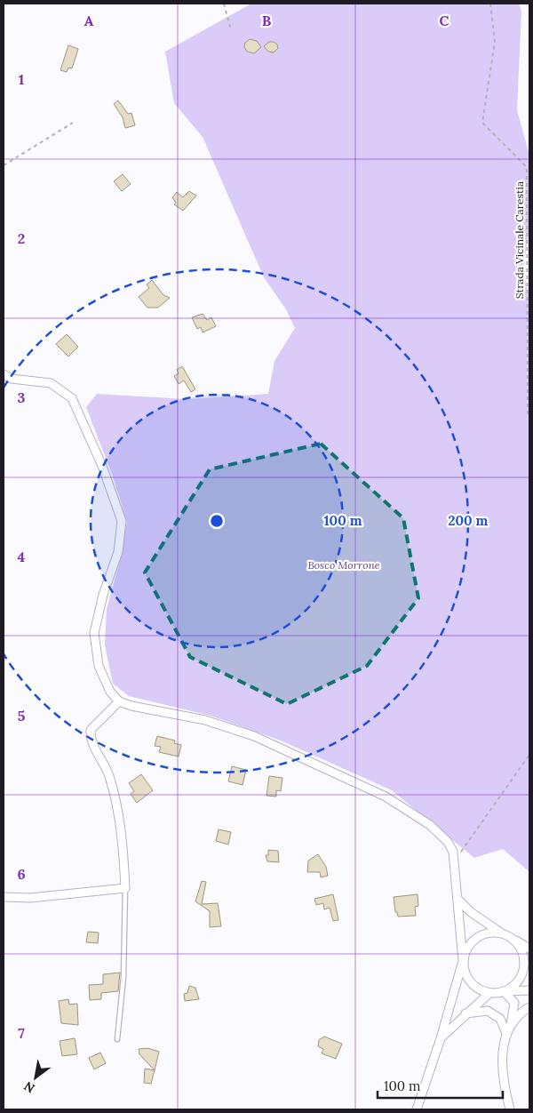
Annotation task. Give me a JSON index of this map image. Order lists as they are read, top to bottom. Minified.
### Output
{"streets":{"path":["Strada Vicinale Carestia"]},"parks":["Bosco Morrone"],"scale_bar":"100 m","north":"bottom left","grid":{"columns":["A","B","C"],"rows":["1","2","3","4","5","6","7"]},"rings":["100 m","200 m"]}
